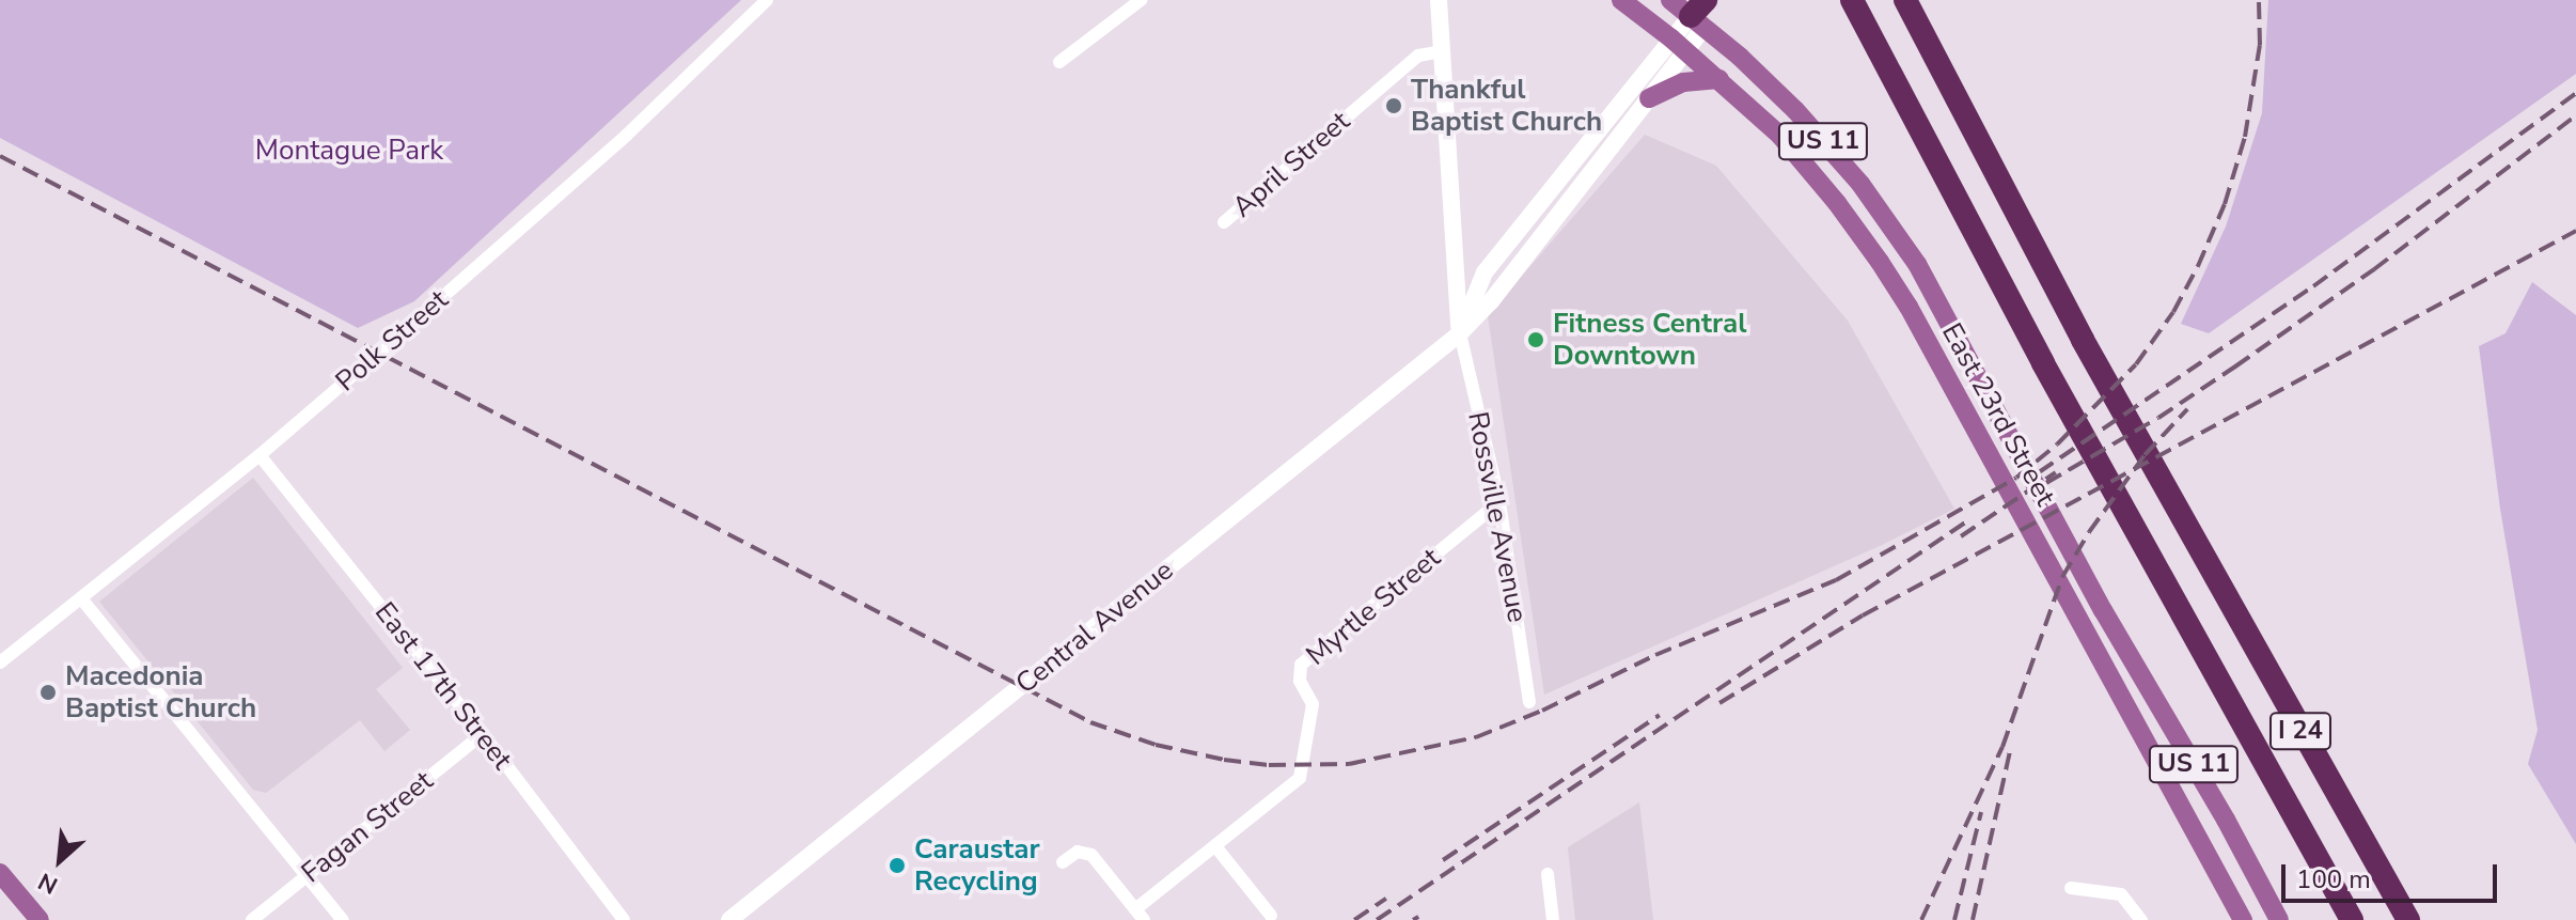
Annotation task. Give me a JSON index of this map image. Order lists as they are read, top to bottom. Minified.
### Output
{"streets":{"highway":["I 24"],"main road":["US 11","East 23rd Street","Central Avenue"],"street":["April Street","Polk Street","Rossville Avenue","Myrtle Street","East 17th Street","Fagan Street"]},"crossings":[["Polk Street","East 17th Street"],["East 23rd Street","Central Avenue"],["Rossville Avenue","Myrtle Street"],["Rossville Avenue","Central Avenue"],["East 17th Street","Fagan Street"]],"parks":["Montague Park"],"places":["Thankful Baptist Church","Fitness Central Downtown","Macedonia Baptist Church","Caraustar Recycling"],"scale_bar":"100 m","north":"bottom left"}
